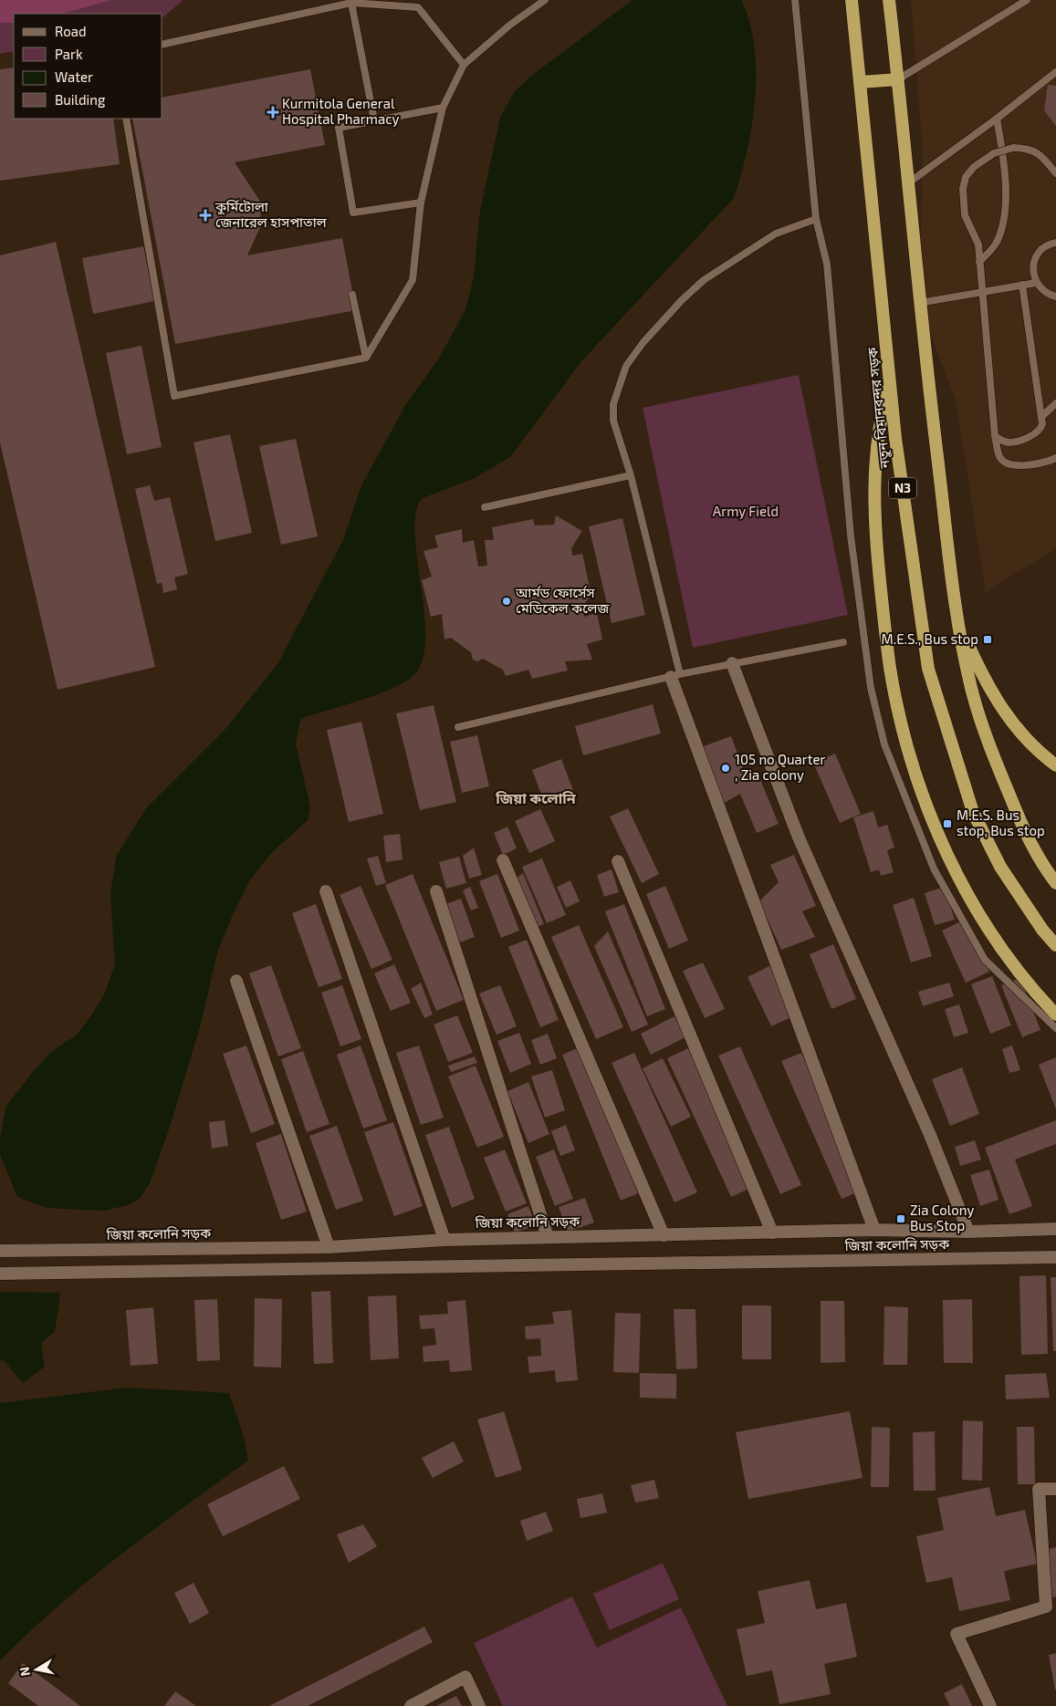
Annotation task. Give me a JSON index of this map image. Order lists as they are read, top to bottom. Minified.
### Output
{"streets":{"highway":["নতুন বিমানবন্দর সড়ক","N3"],"street":["জিয়া কলোনি সড়ক"]},"districts":["জিয়া কলোনি"],"parks":["Army Field"],"places":{"health":["Kurmitola General Hospital Pharmacy","কুর্মিটোলা জেনারেল হাসপাতাল"],"other":["আর্মড ফোর্সেস মেডিকেল কলেজ","105 no Quarter , Zia colony"],"transit":["M.E.S., Bus stop","M.E.S. Bus stop, Bus stop","Zia Colony Bus Stop"]},"legend":["Road","Park","Water","Building"],"north":"left"}
